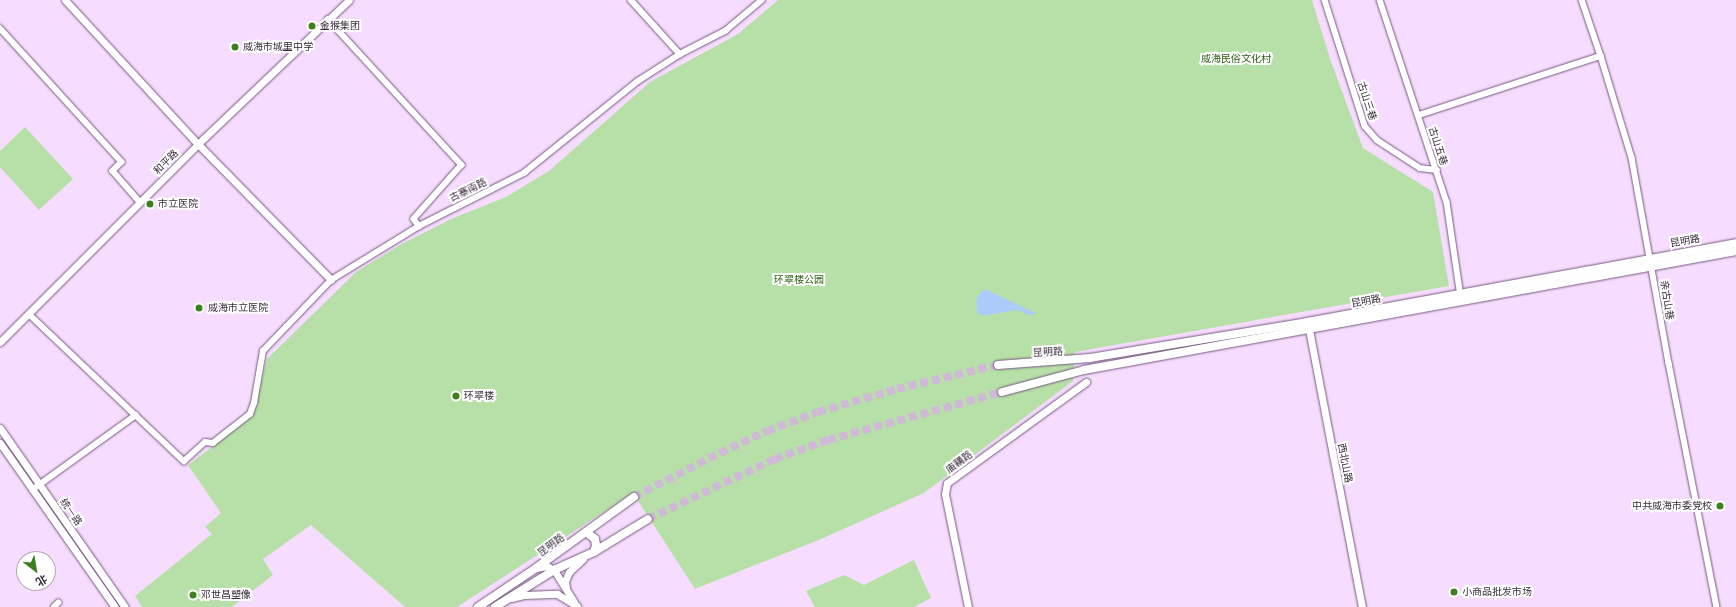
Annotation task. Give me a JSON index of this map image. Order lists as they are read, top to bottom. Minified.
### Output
{"streets":{"main road":["昆明路"],"street":["古山三巷","古山五巷","和平路","古寨南路","亲古山巷","庙耩路","西北山路","统一路"]},"crossings":[["古山三巷","古山五巷"],["古山五巷","昆明路"],["昆明路","亲古山巷"],["昆明路","西北山路"]],"parks":["威海民俗文化村","环翠楼公园"],"places":["金猴集团","威海市城里中学","市立医院","威海市立医院","环翠楼","中共威海市委党校","小商品批发市场","邓世昌塑像"],"north":"bottom right"}
